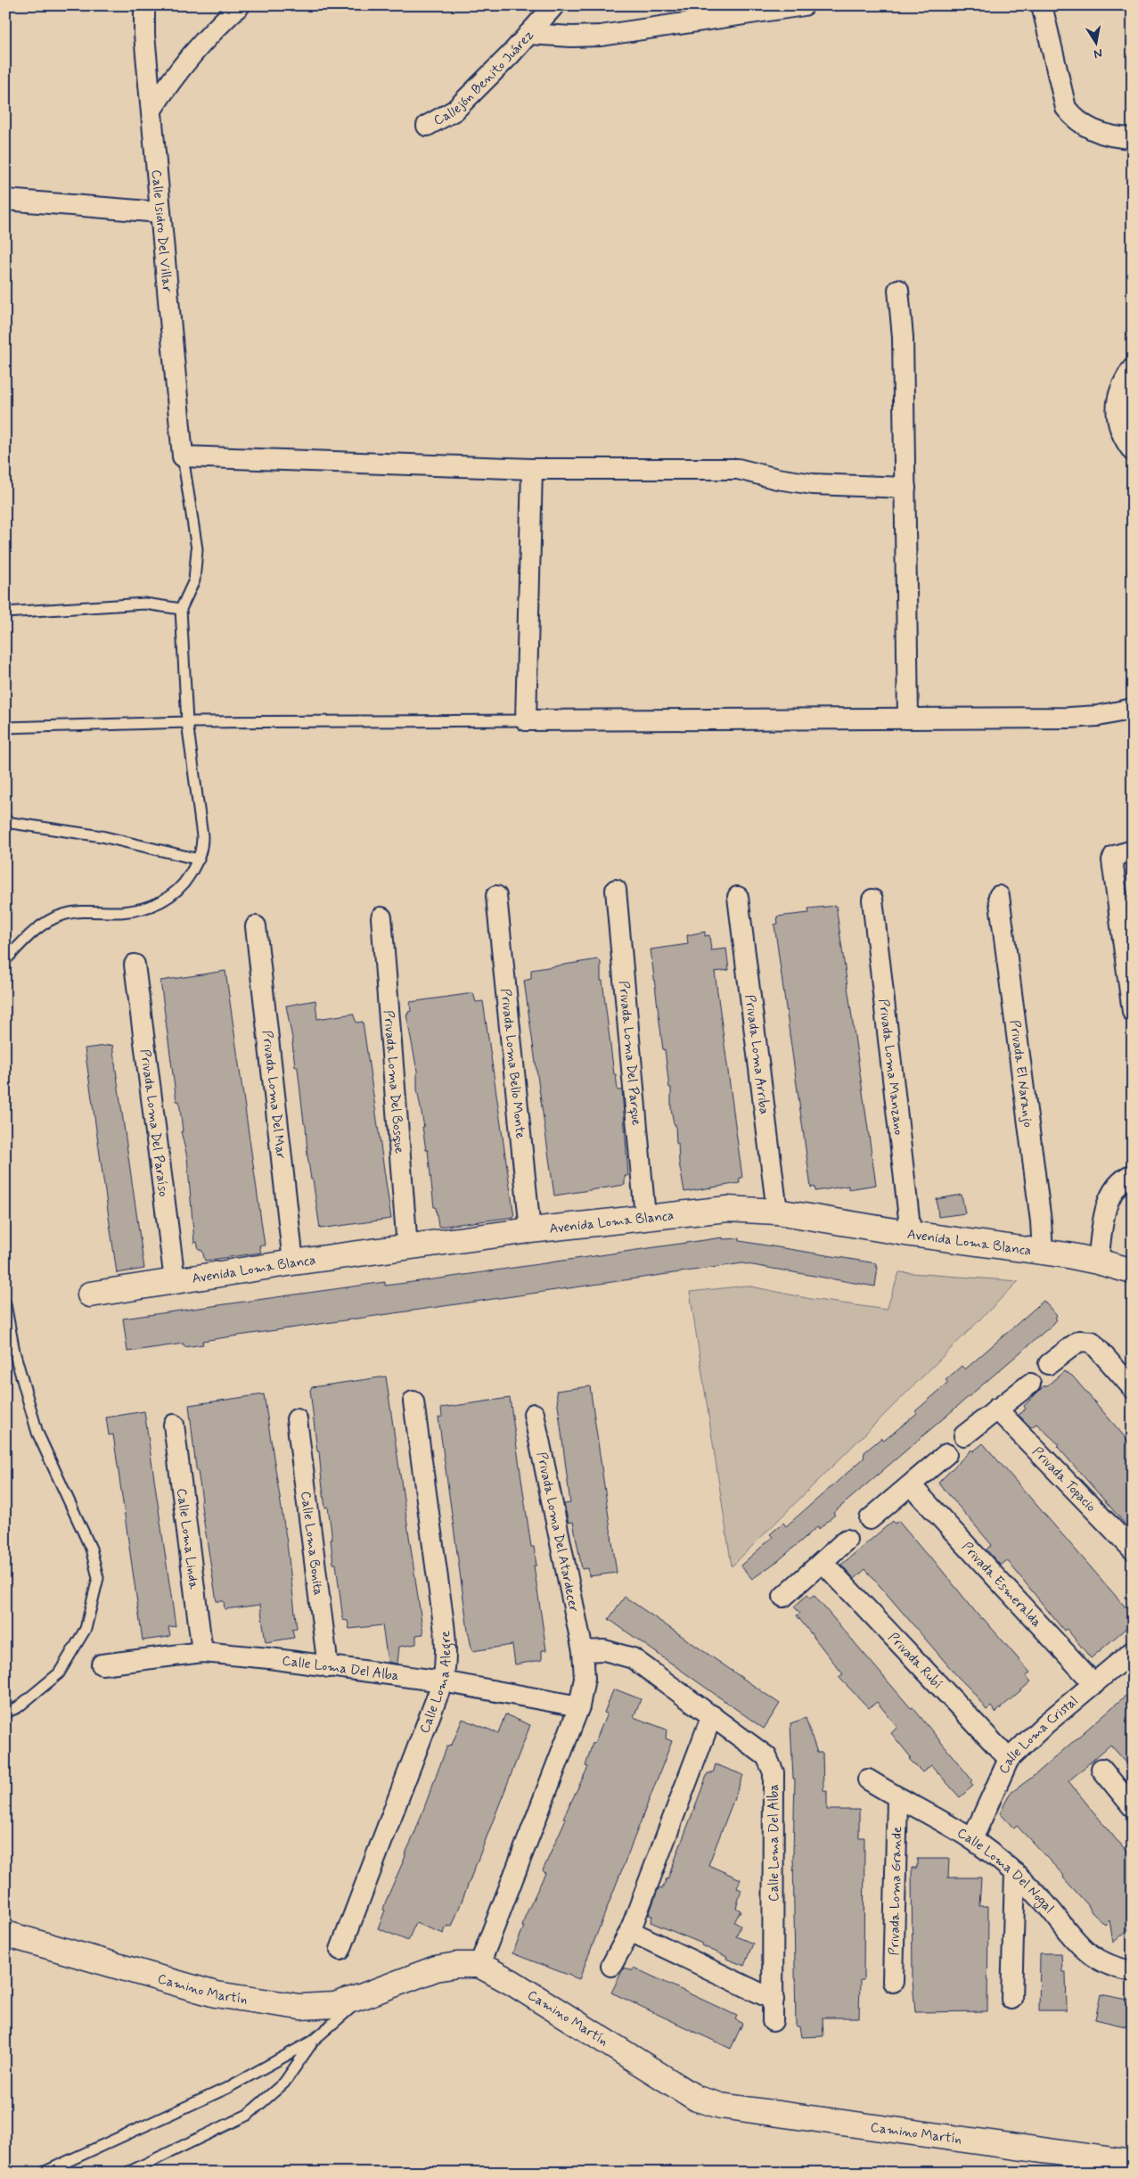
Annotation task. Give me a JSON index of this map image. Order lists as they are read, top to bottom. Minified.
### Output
{"streets":{"street":["Callejón Benito Juárez","Calle Isidro Del Villar","Privada Loma Del Parque","Privada Loma Arriba","Privada Loma Bello Monte","Privada Loma Manzano","Privada El Naranjo","Privada Loma Del Bosque","Privada Loma Del Mar","Privada Loma Del Paraíso","Avenida Loma Blanca","Privada Topacio","Privada Loma Del Atardecer","Calle Loma Linda","Calle Loma Bonita","Privada Esmeralda","Privada Rubí","Calle Loma Del Alba","Calle Loma Alegre","Calle Loma Cristal","Calle Loma Del Nogal","Privada Loma Grande","Camino Martín"]},"crossings":[["Privada Loma Del Parque","Avenida Loma Blanca"],["Privada Loma Arriba","Avenida Loma Blanca"],["Privada Loma Bello Monte","Avenida Loma Blanca"],["Privada Loma Manzano","Avenida Loma Blanca"],["Privada El Naranjo","Avenida Loma Blanca"],["Privada Loma Del Bosque","Avenida Loma Blanca"],["Privada Loma Del Mar","Avenida Loma Blanca"],["Privada Loma Del Paraíso","Avenida Loma Blanca"],["Privada Loma Del Atardecer","Calle Loma Del Alba"],["Privada Loma Del Atardecer","Camino Martín"],["Calle Loma Linda","Calle Loma Del Alba"],["Calle Loma Bonita","Calle Loma Del Alba"],["Privada Esmeralda","Calle Loma Cristal"],["Privada Rubí","Calle Loma Cristal"],["Calle Loma Del Alba","Calle Loma Alegre"],["Calle Loma Cristal","Calle Loma Del Nogal"],["Calle Loma Del Nogal","Privada Loma Grande"]],"north":"bottom"}
